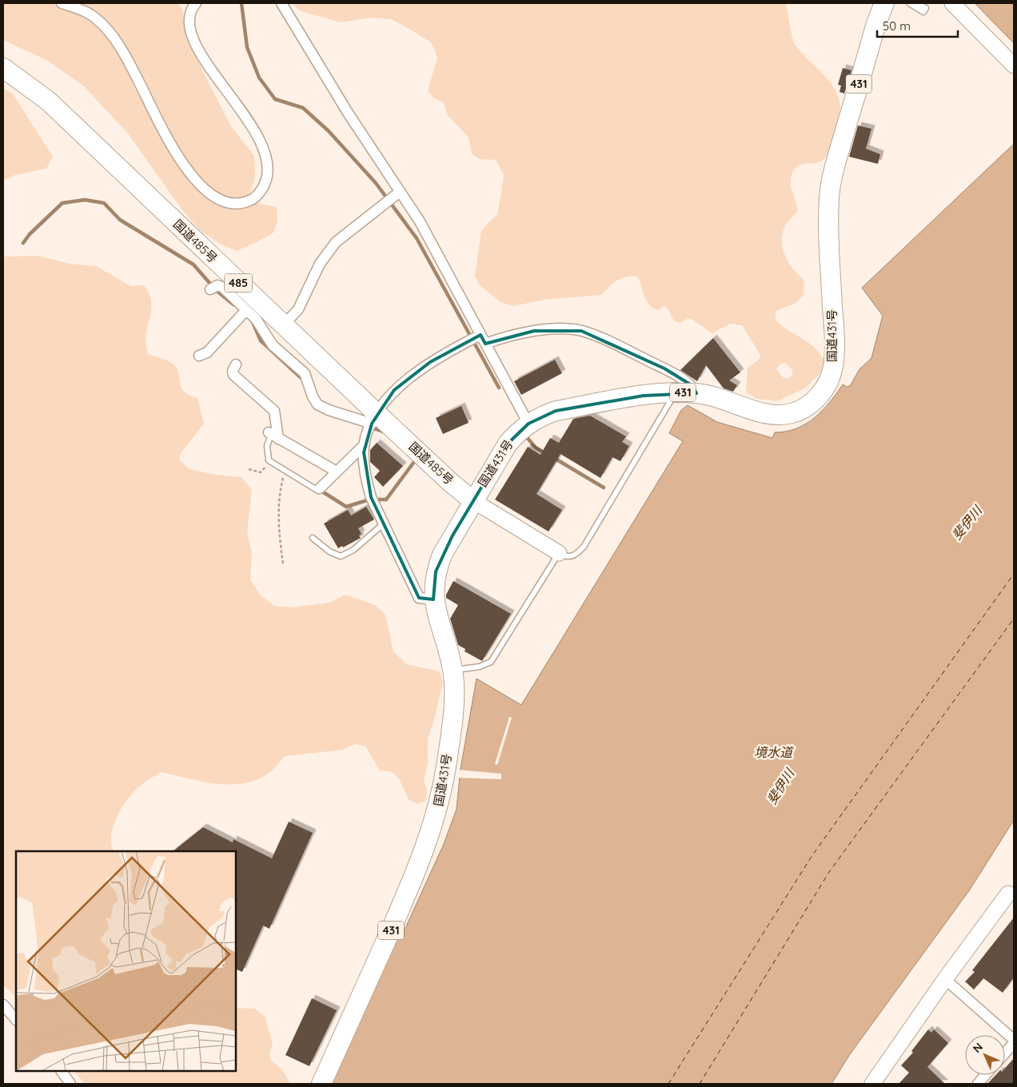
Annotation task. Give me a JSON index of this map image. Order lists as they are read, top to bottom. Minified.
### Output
{"streets":{"highway":["431","国道485号","485","国道431号"]},"crossings":[["国道485号","国道431号"]],"water":["斐伊川","境水道"],"scale_bar":"50 m","north":"top left"}
